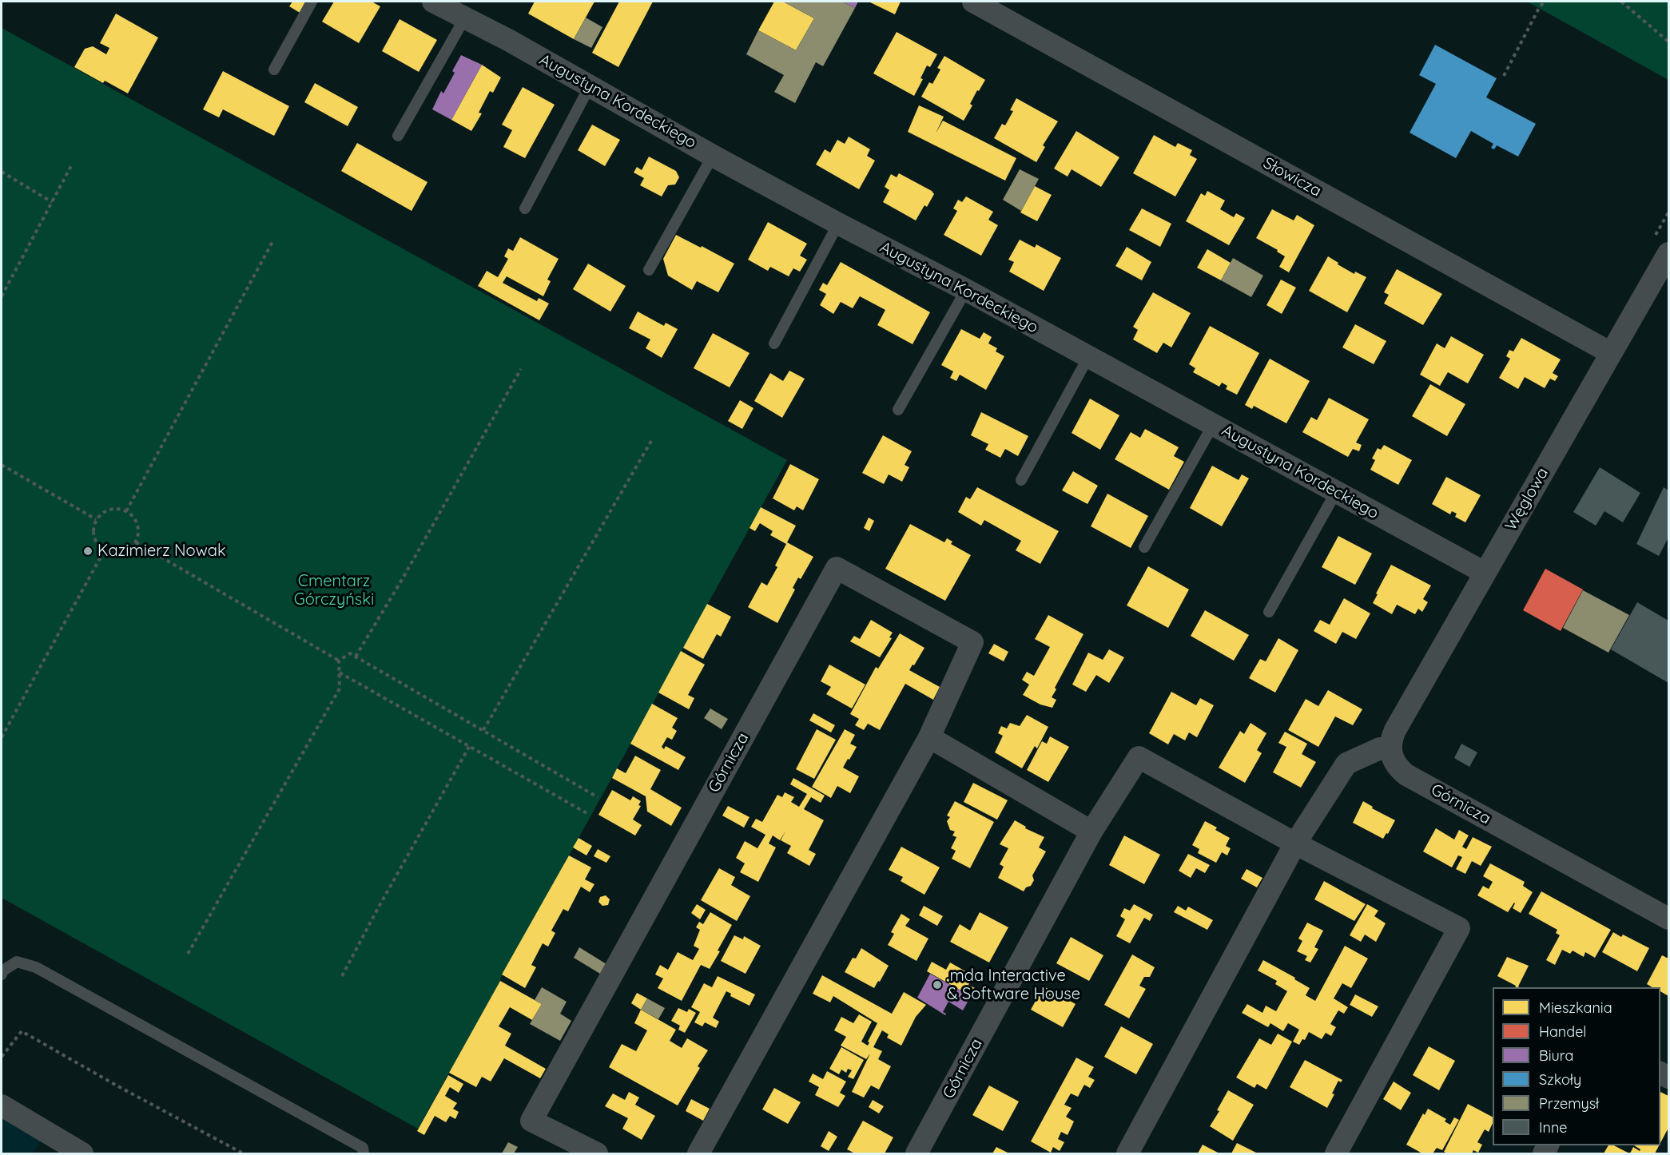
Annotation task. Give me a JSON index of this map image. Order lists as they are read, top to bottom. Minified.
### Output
{"streets":{"street":["Augustyna Kordeckiego","Słowicza","Węglowa","Górnicza"]},"crossings":[["Augustyna Kordeckiego","Węglowa"],["Słowicza","Węglowa"],["Węglowa","Górnicza"]],"parks":["Cmentarz Górczyński"],"places":["Kazimierz Nowak",".mda Interactive & Software House"],"legend":["Mieszkania","Handel","Biura","Szkoły","Przemysł","Inne"]}
